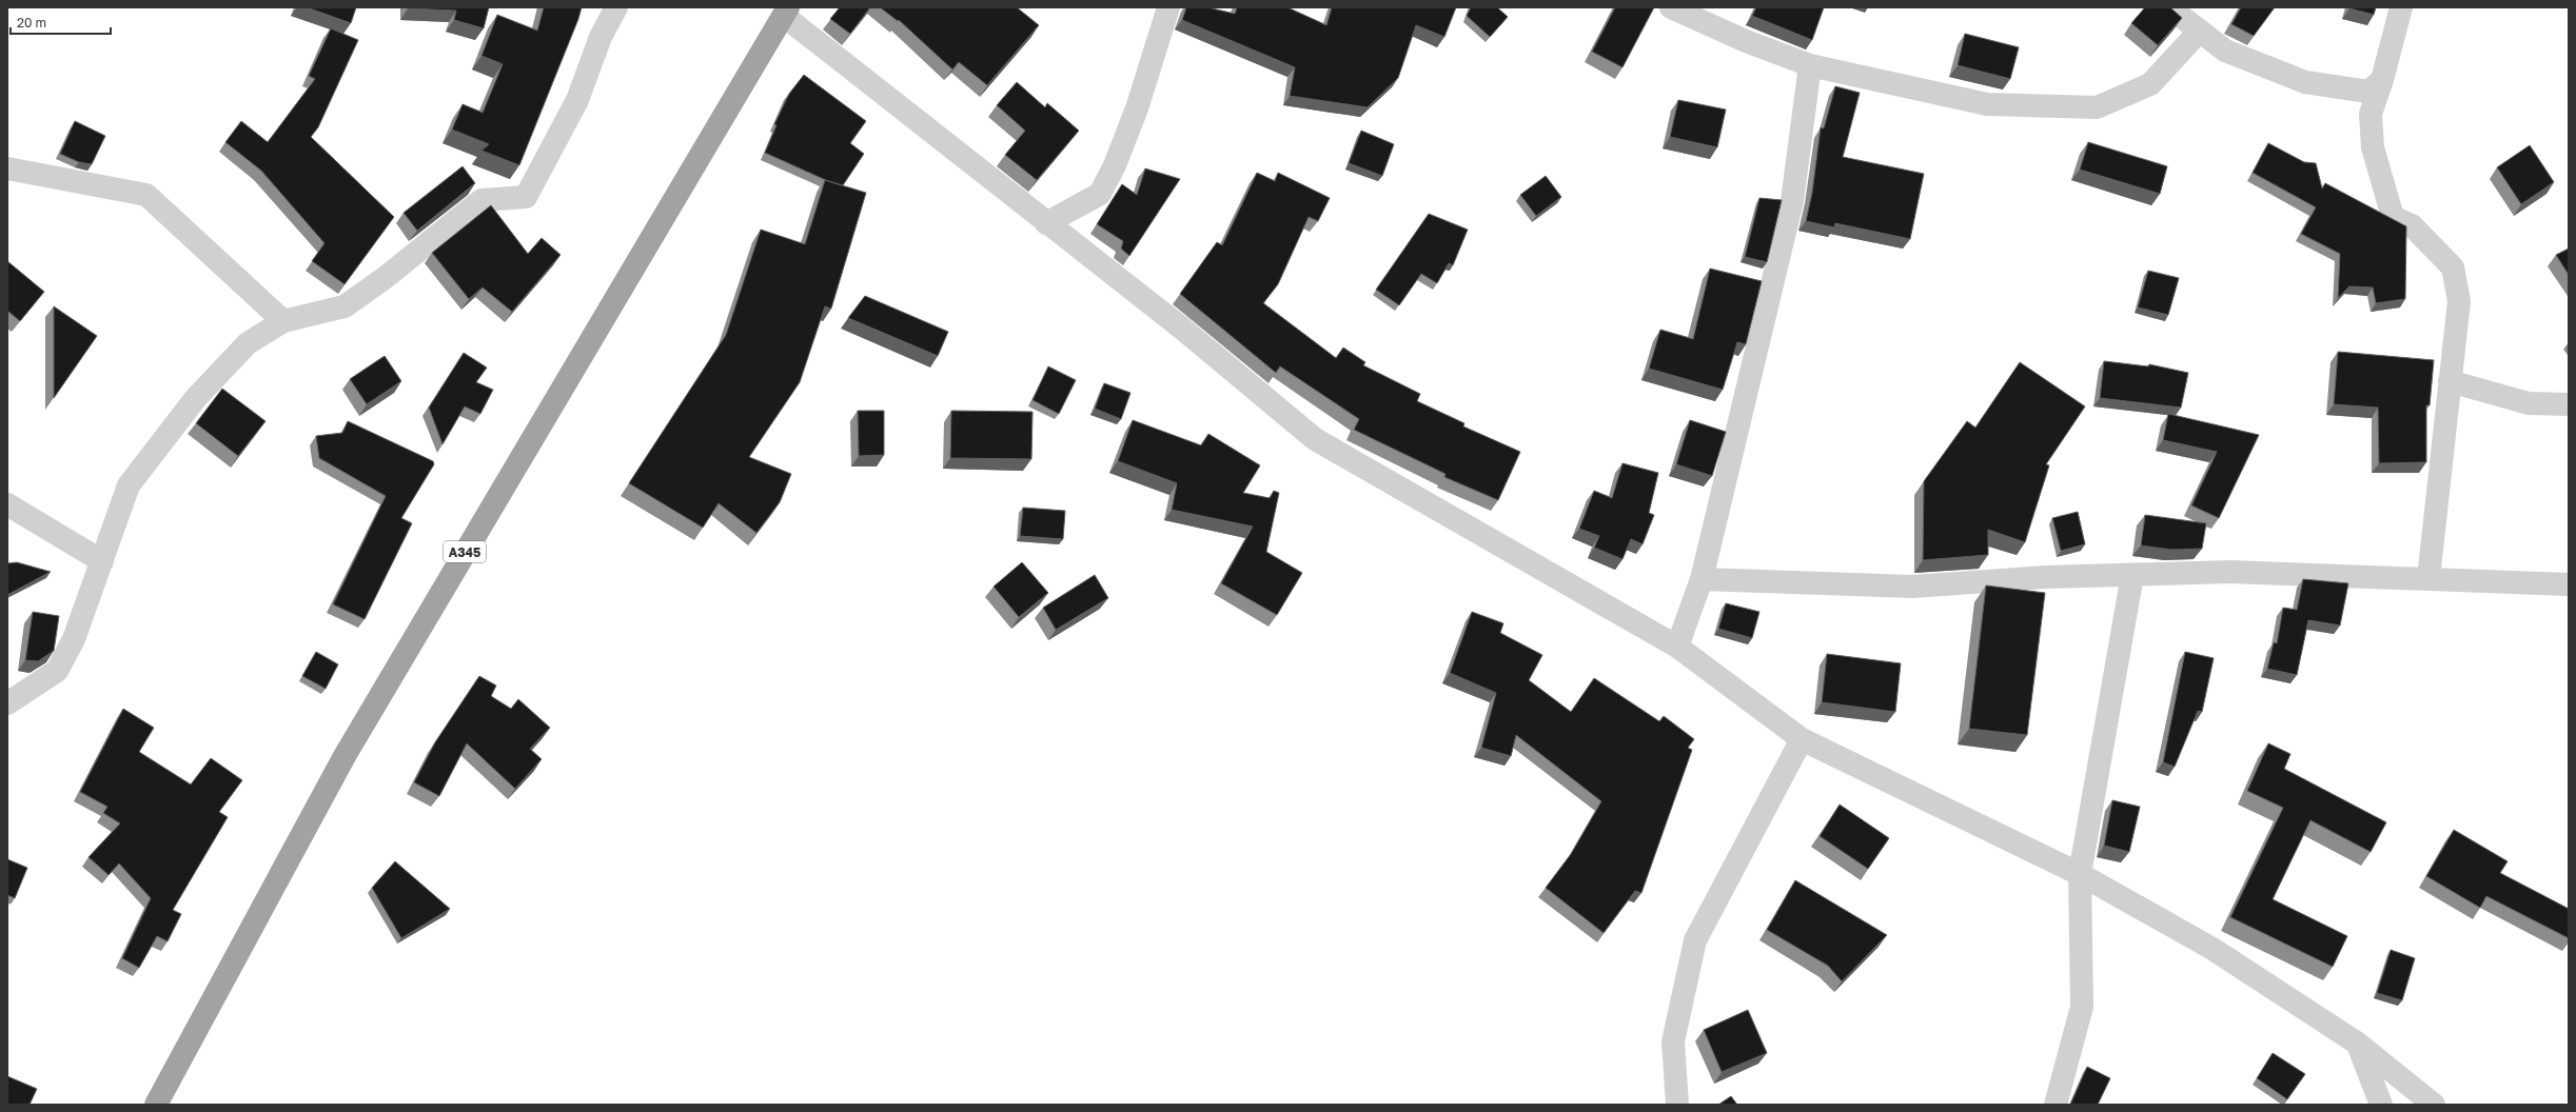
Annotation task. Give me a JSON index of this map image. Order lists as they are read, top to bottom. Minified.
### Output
{"streets":{"highway":["A345"]},"scale_bar":"20 m"}
